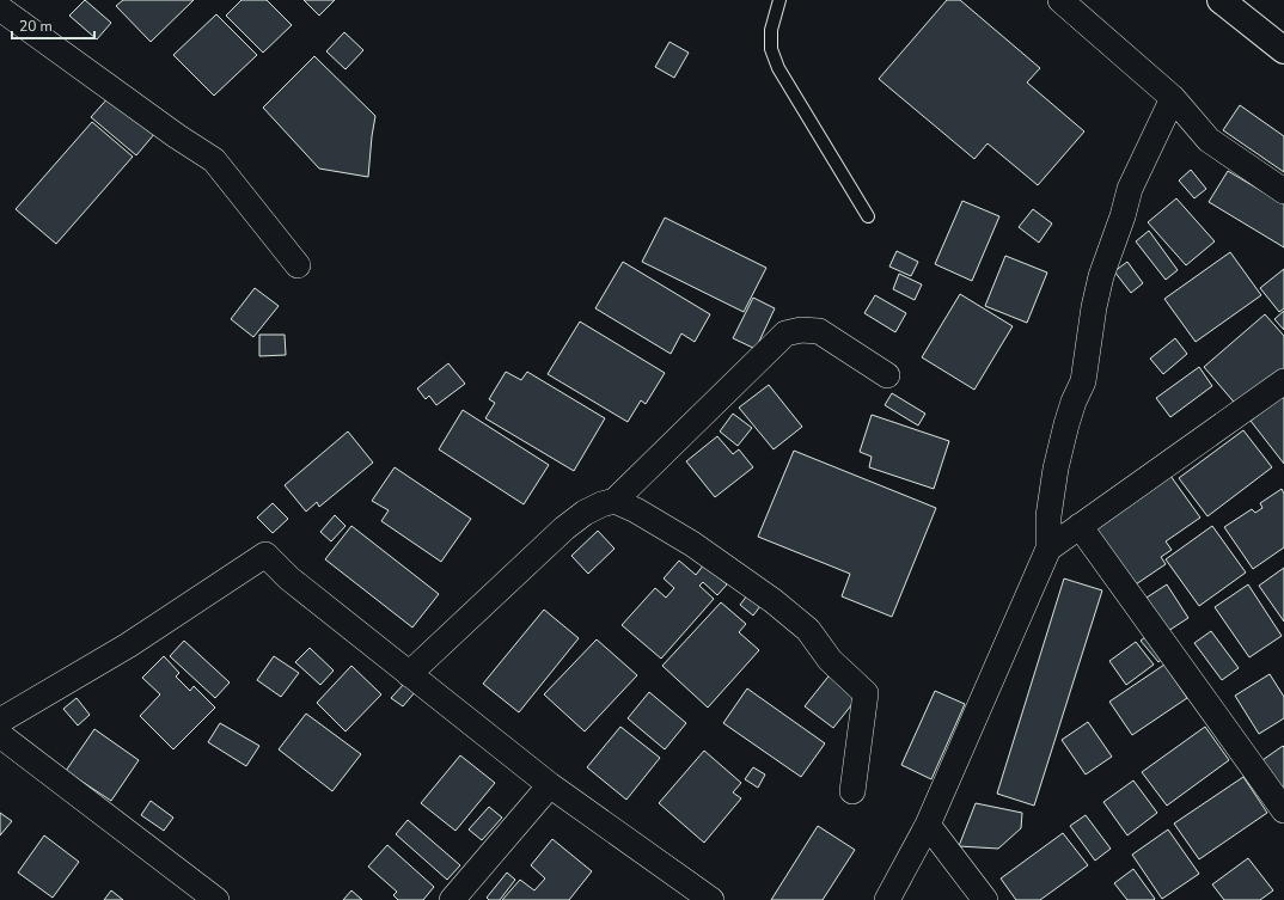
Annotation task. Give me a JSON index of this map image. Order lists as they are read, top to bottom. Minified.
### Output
{"scale_bar":"20 m"}
